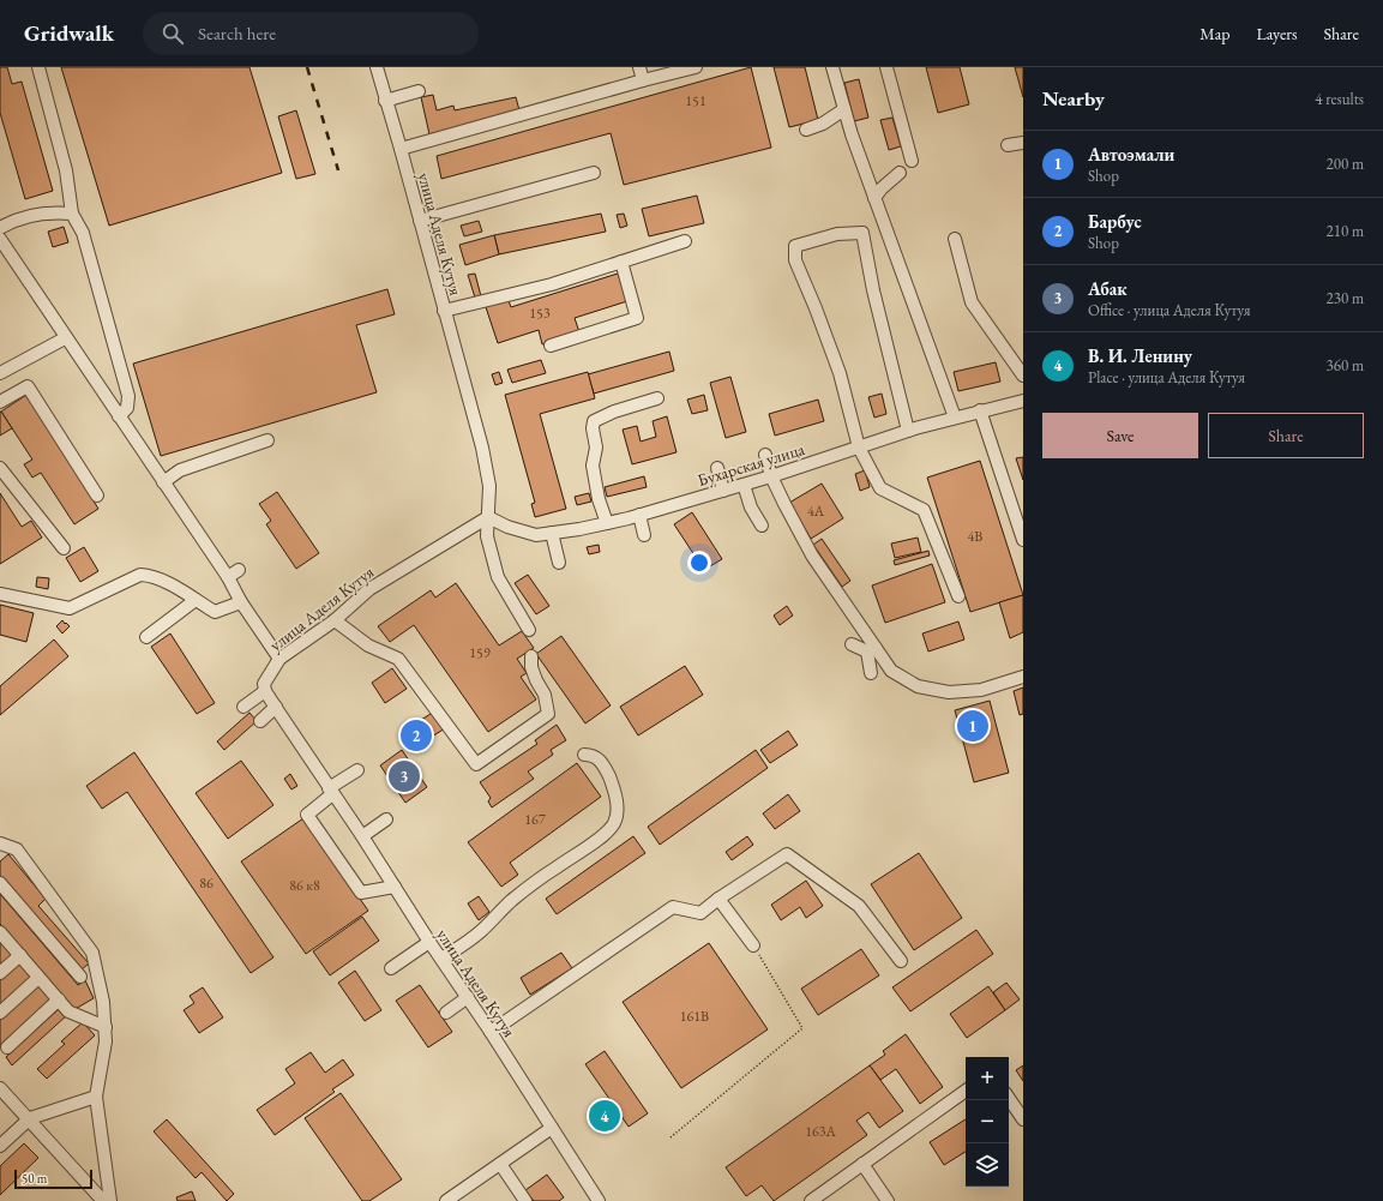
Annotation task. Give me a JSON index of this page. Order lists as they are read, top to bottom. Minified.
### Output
{"streets":{"street":["улица Аделя Кутуя","Бухарская улица"]},"crossings":[["улица Аделя Кутуя","Бухарская улица"]],"house_numbers":["151","153","4А","4В","159","167","86","86 к8","161В","163А"],"scale_bar":"50 m","page":{"header":"Gridwalk","search":"Search here","nav":["Map","Layers","Share"],"heading":["Nearby","4 results"],"list":[{"mark":"1","name":"Автоэмали","note":"Shop","value":"200 m"},{"mark":"2","name":"Барбус","note":"Shop","value":"210 m"},{"mark":"3","name":"Абак","note":"Office · улица Аделя Кутуя","value":"230 m"},{"mark":"4","name":"В. И. Ленину","note":"Place · улица Аделя Кутуя","value":"360 m"}],"buttons":["Save","Share"],"pins":["1","2","3","4"],"map_buttons":["+","−"],"scale":"50 m"}}
